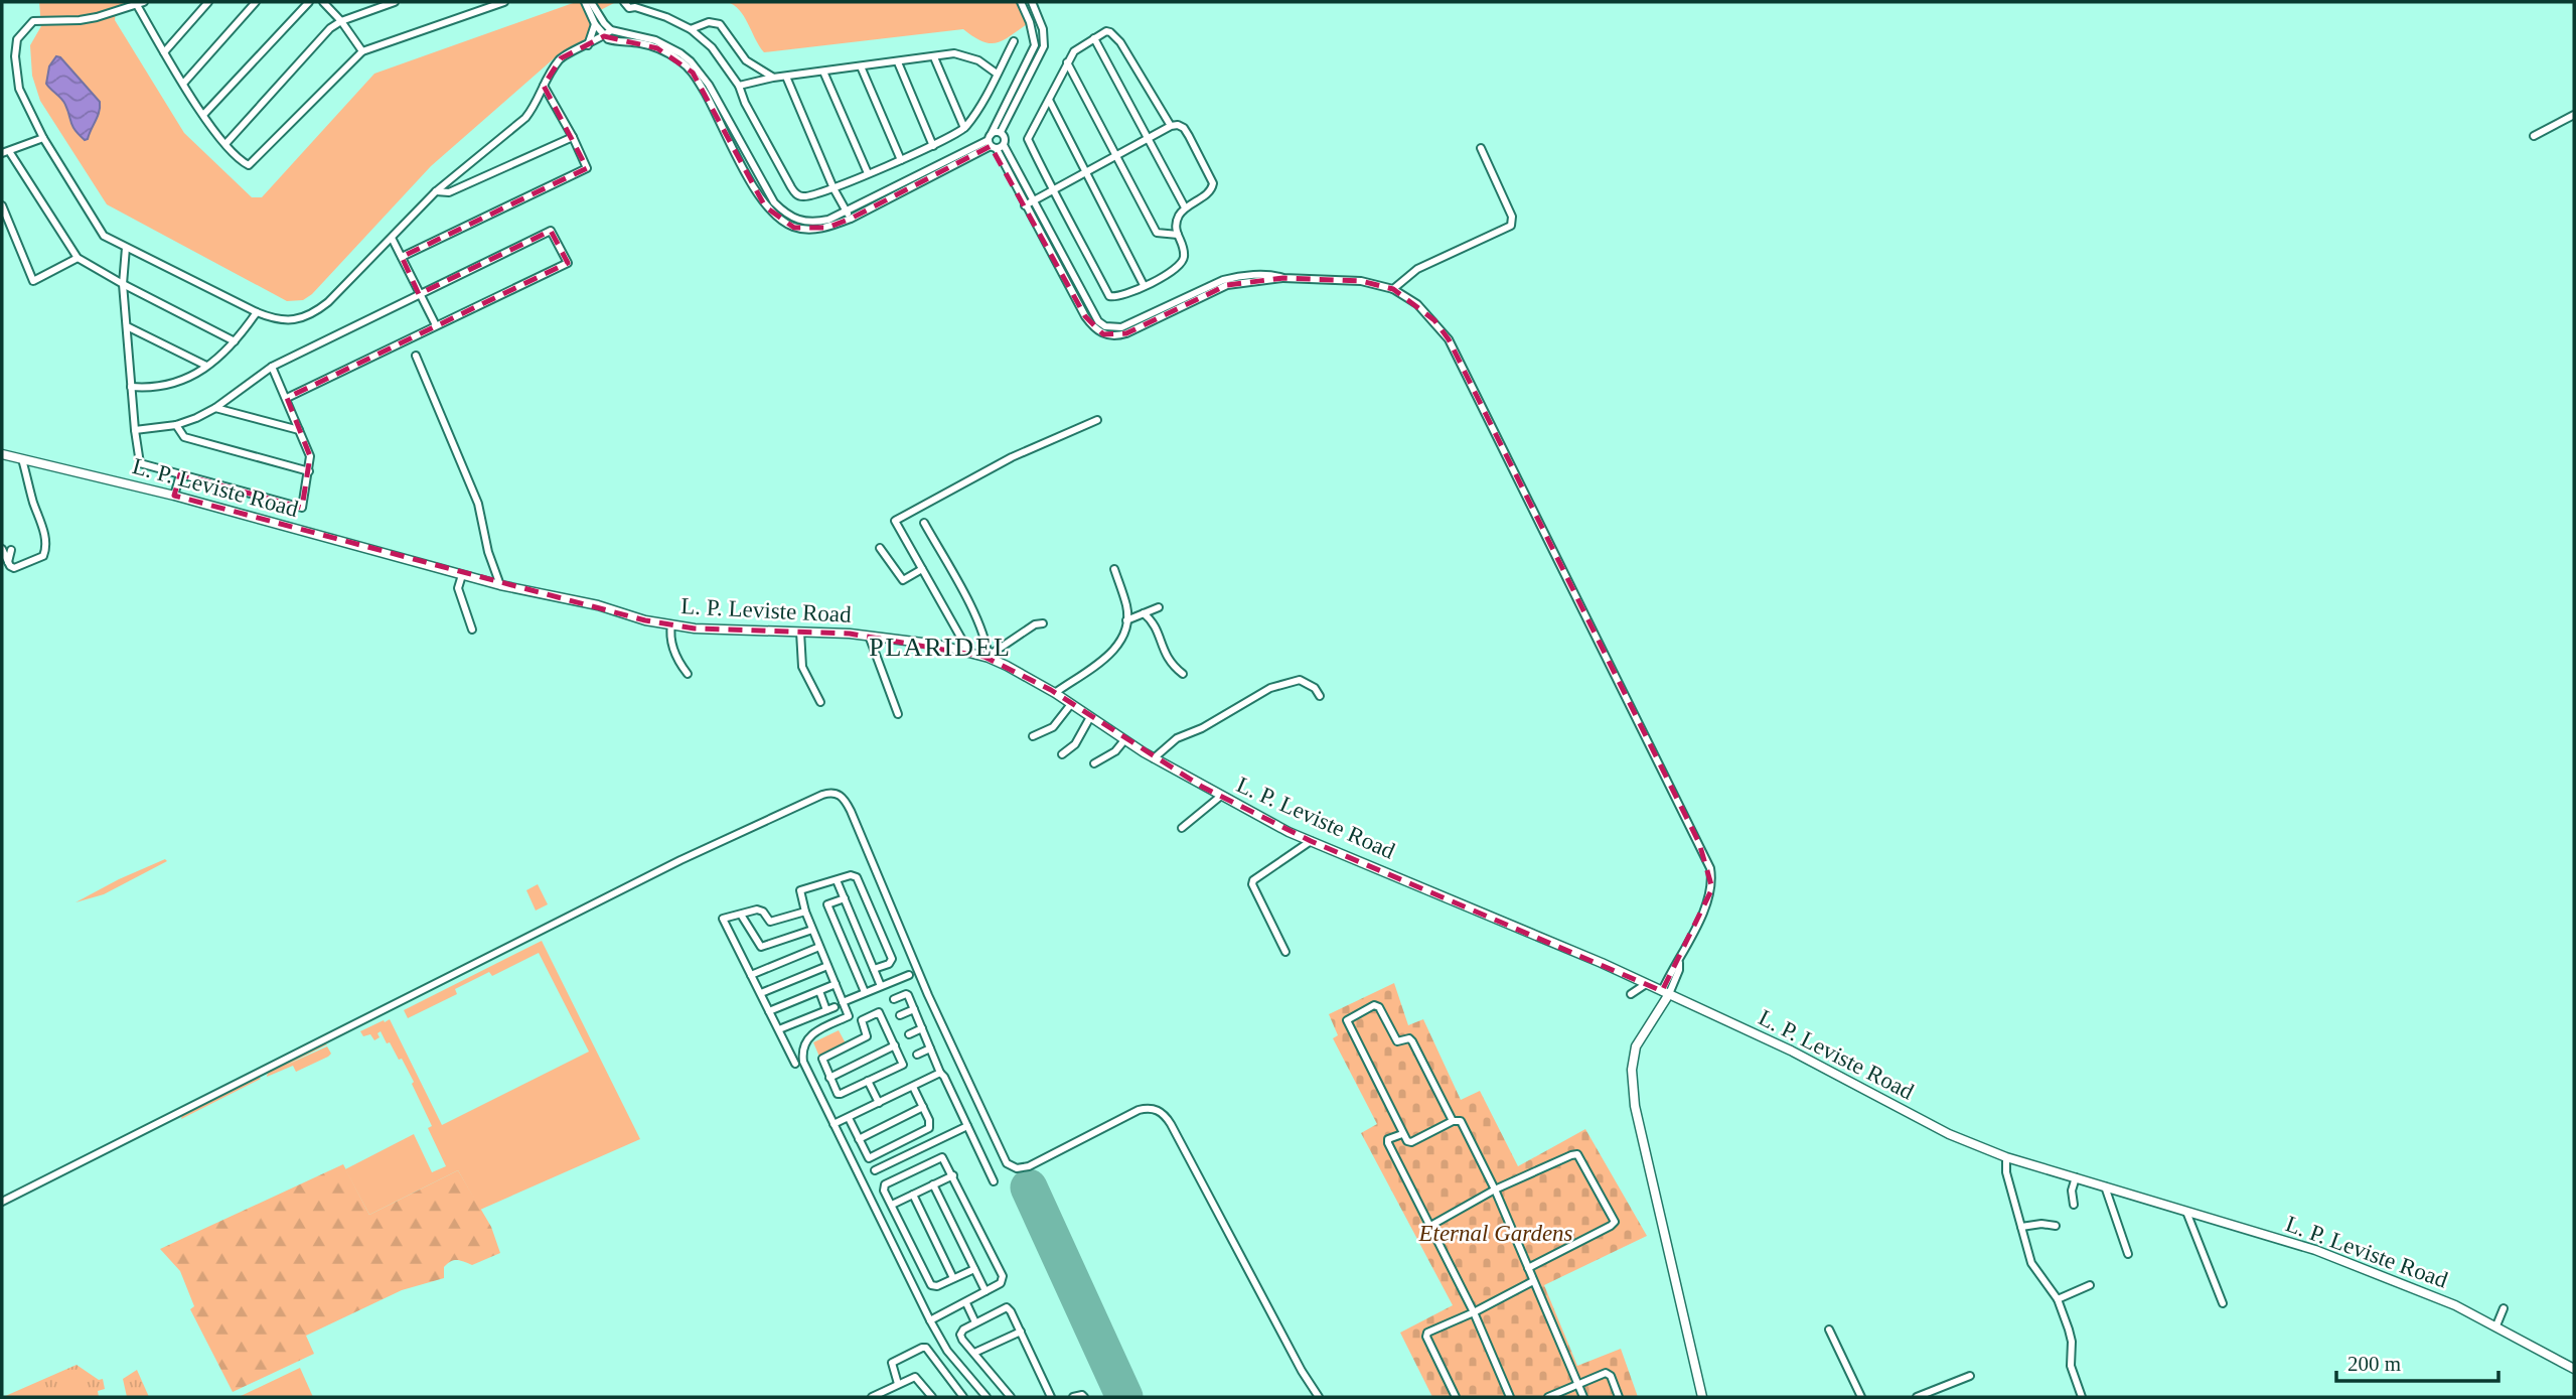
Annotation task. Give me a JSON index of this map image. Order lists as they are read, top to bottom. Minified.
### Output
{"streets":{"main road":["L. P. Leviste Road"]},"districts":["PLARIDEL"],"parks":["Eternal Gardens"],"scale_bar":"200 m"}
